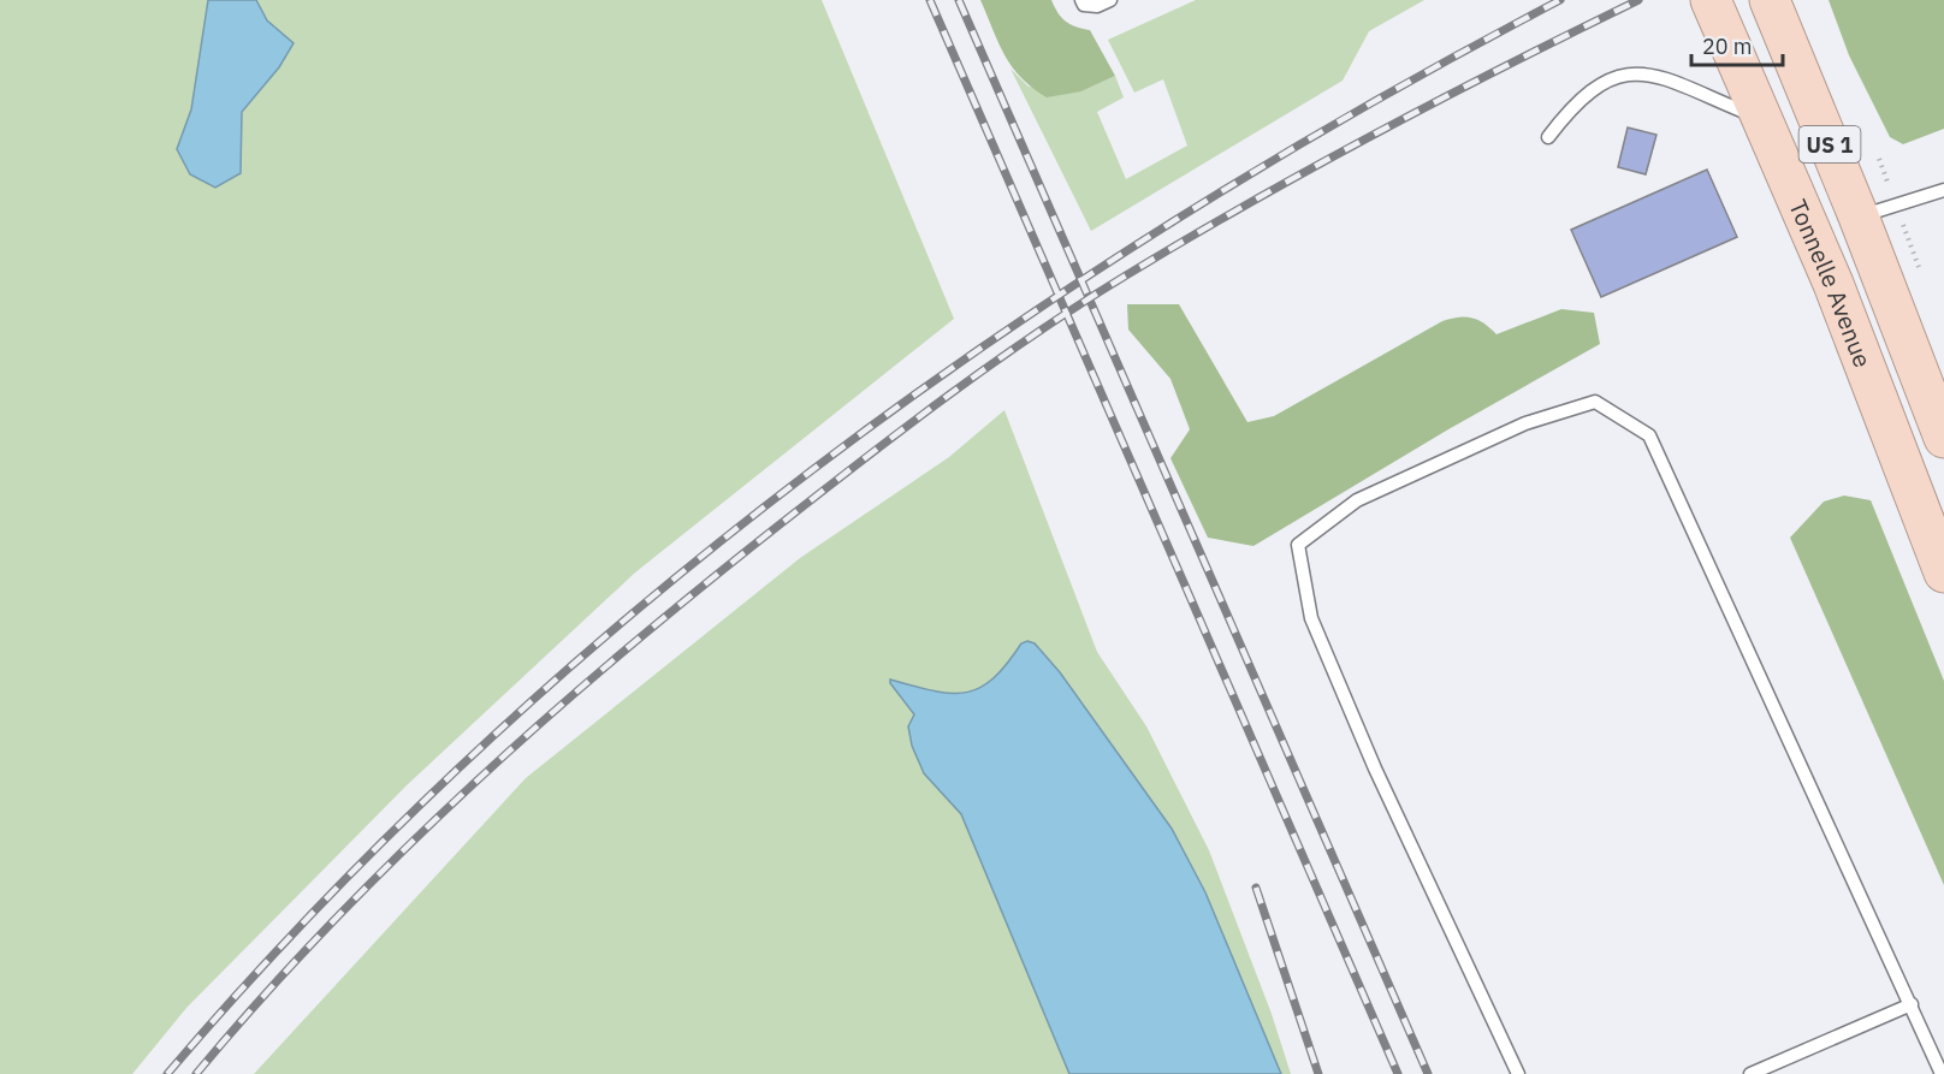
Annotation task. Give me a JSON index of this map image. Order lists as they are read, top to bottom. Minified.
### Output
{"streets":{"highway":["US 1","Tonnelle Avenue"]},"scale_bar":"20 m"}
